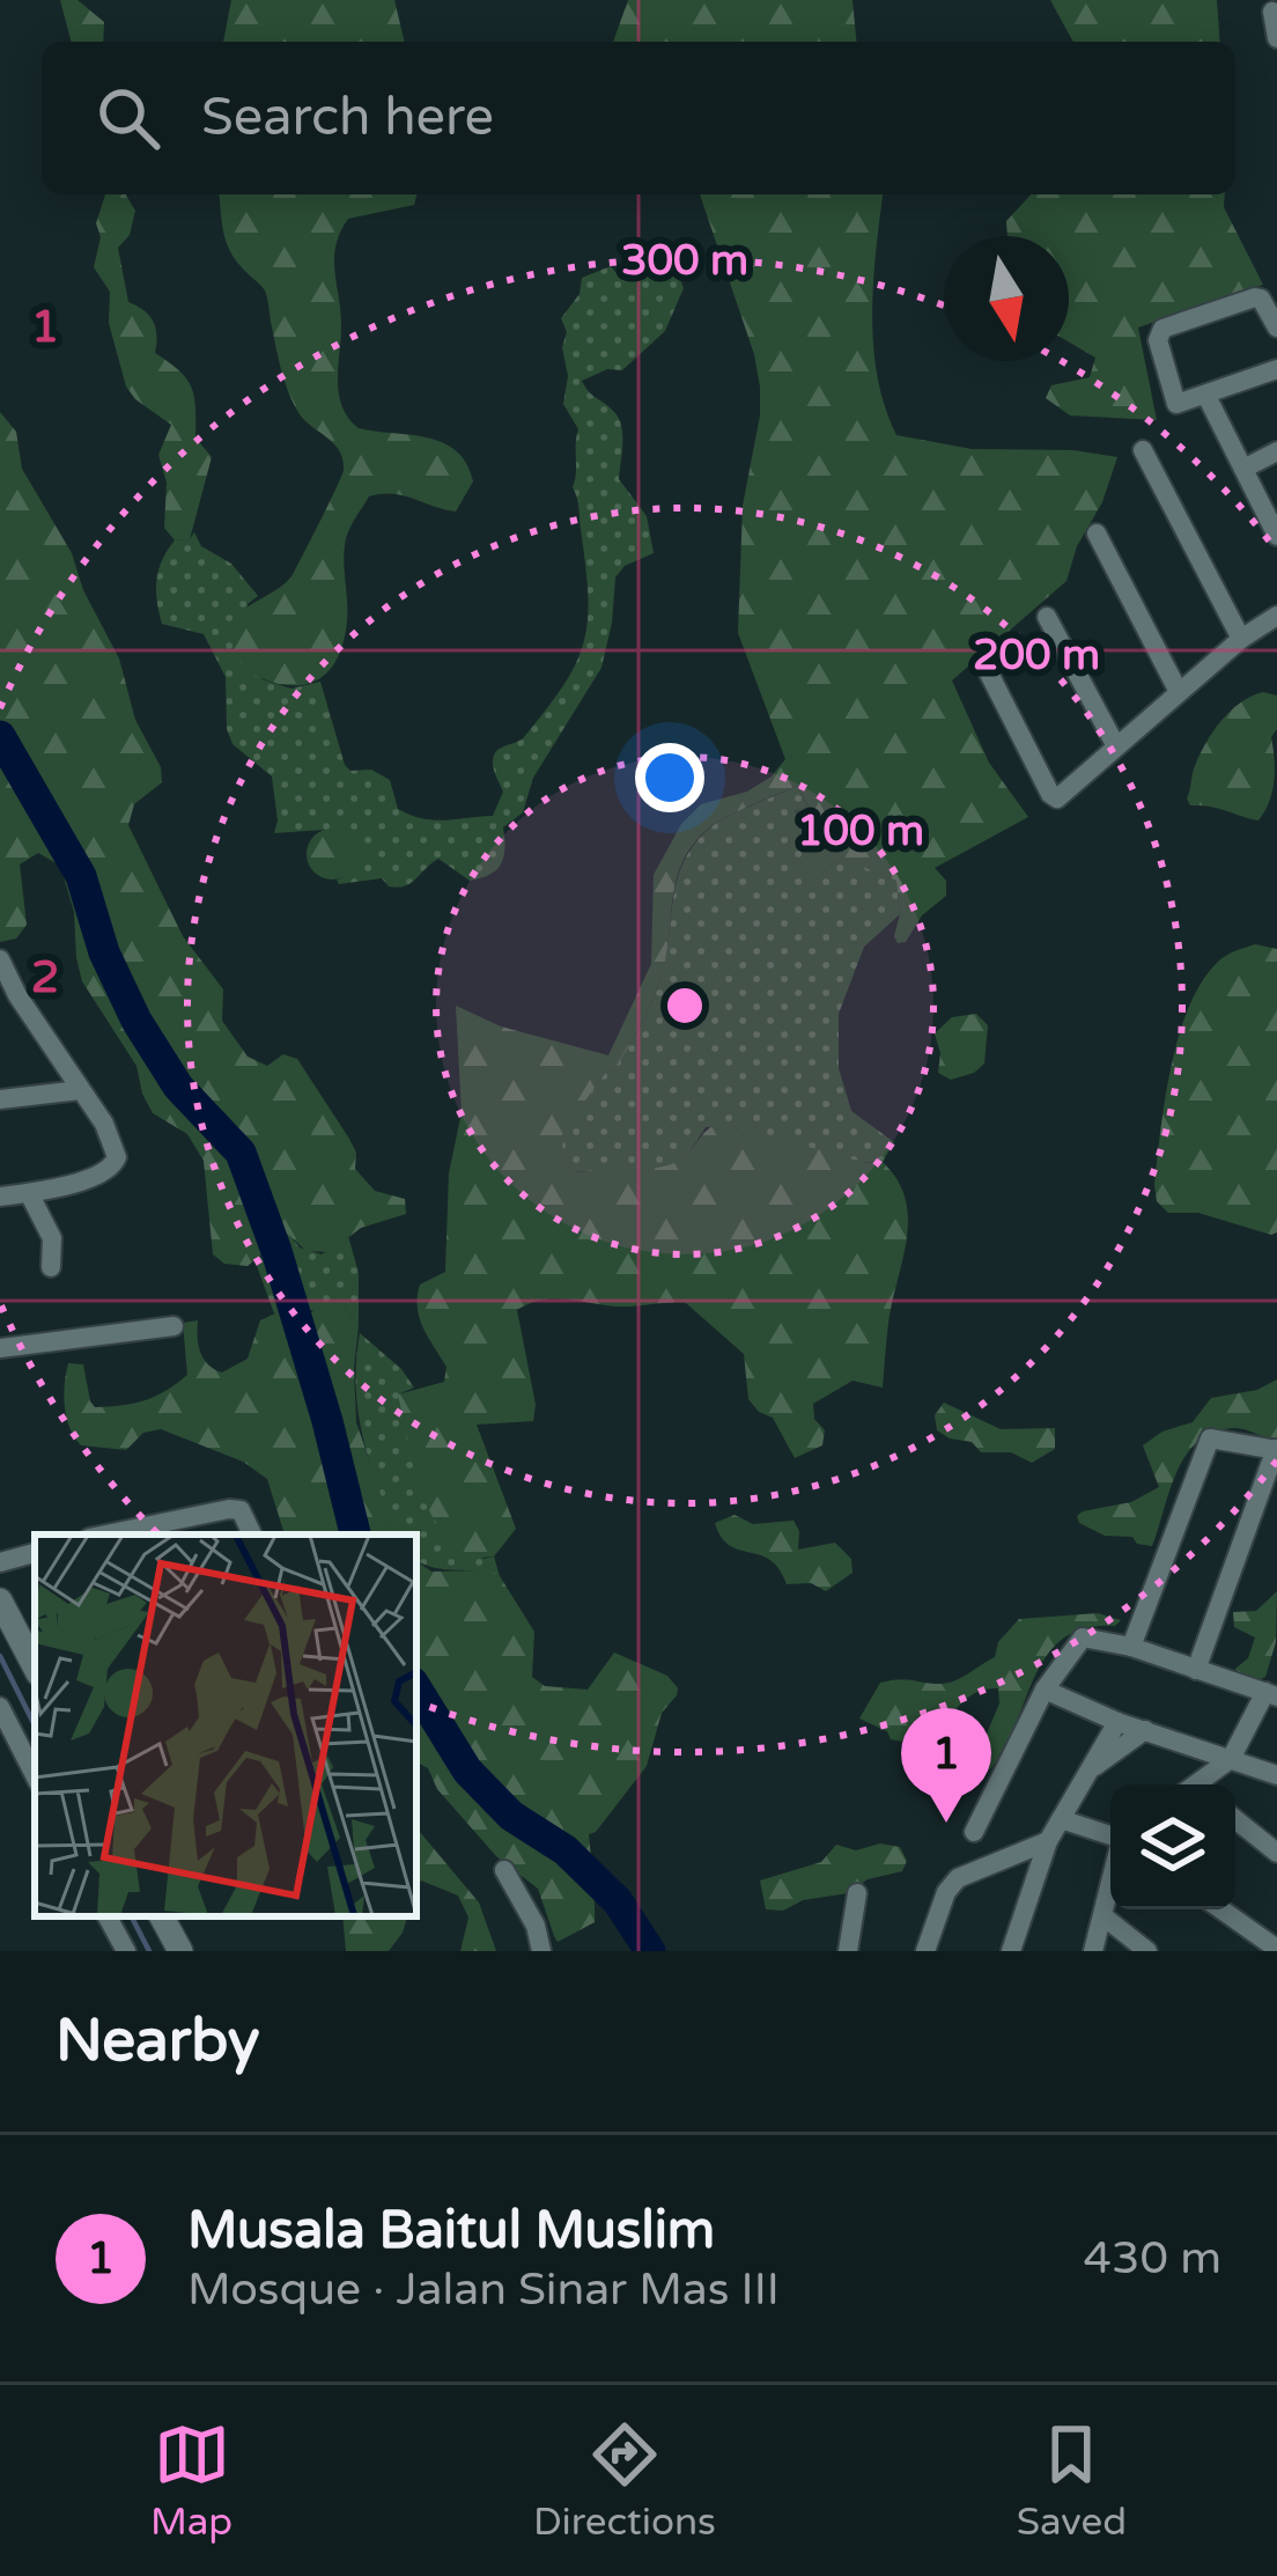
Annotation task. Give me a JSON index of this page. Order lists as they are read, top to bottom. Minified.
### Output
{"north":"bottom","page":{"search":"Search here","pins":"1","heading":"Nearby","list":[{"mark":"1","name":"Musala Baitul Muslim","note":"Mosque · Jalan Sinar Mas III","value":"430 m"}],"nav":["Map","Directions","Saved"]},"grid":{"rows":["1","2"]},"rings":["300 m","200 m","100 m"]}
